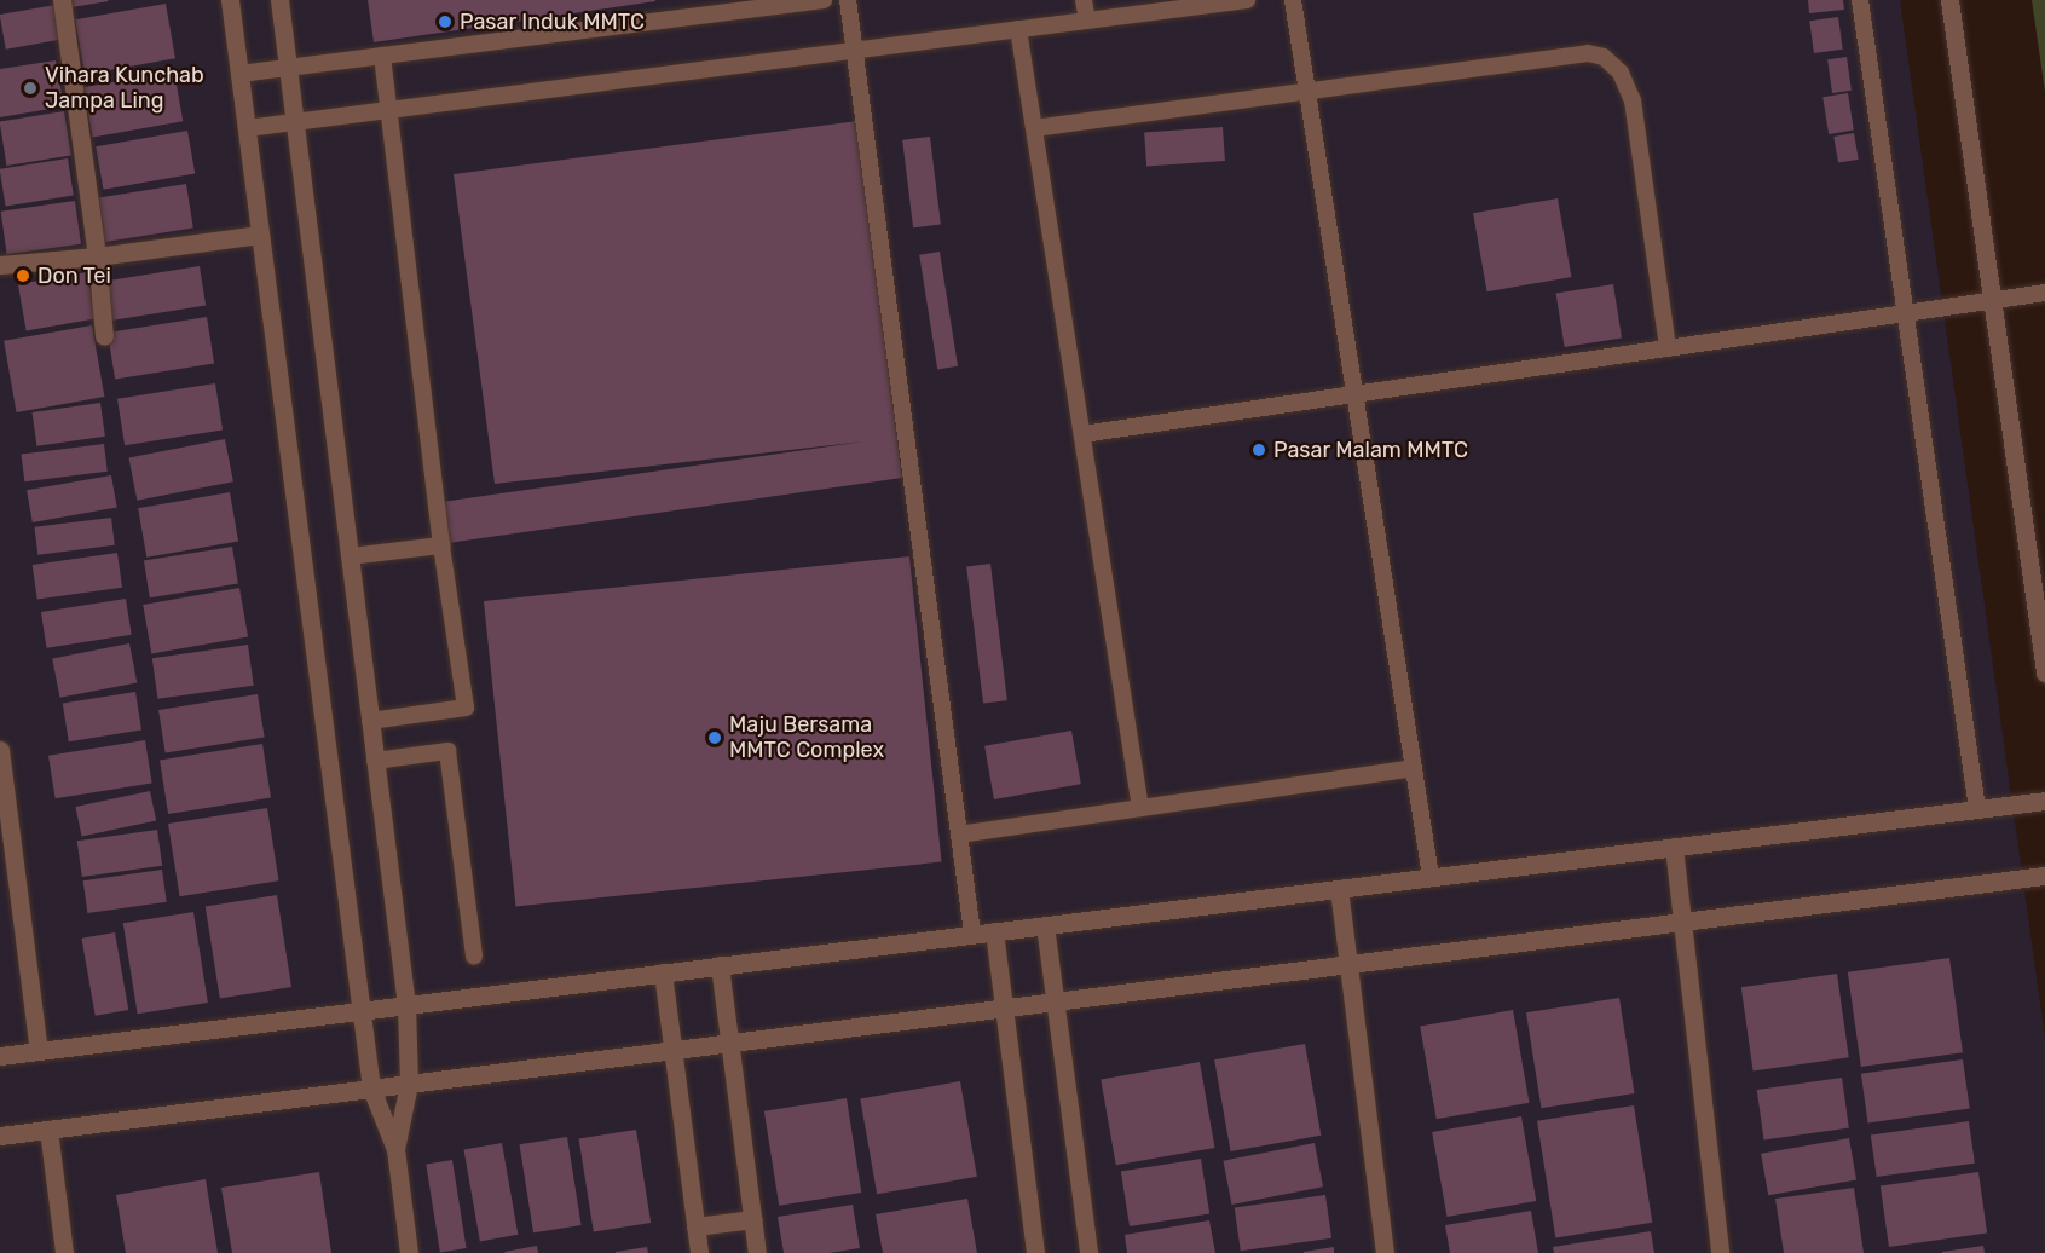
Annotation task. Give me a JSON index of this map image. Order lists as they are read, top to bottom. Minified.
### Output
{"places":["Pasar Induk MMTC","Vihara Kunchab Jampa Ling","Don Tei","Pasar Malam MMTC","Maju Bersama MMTC Complex"]}
